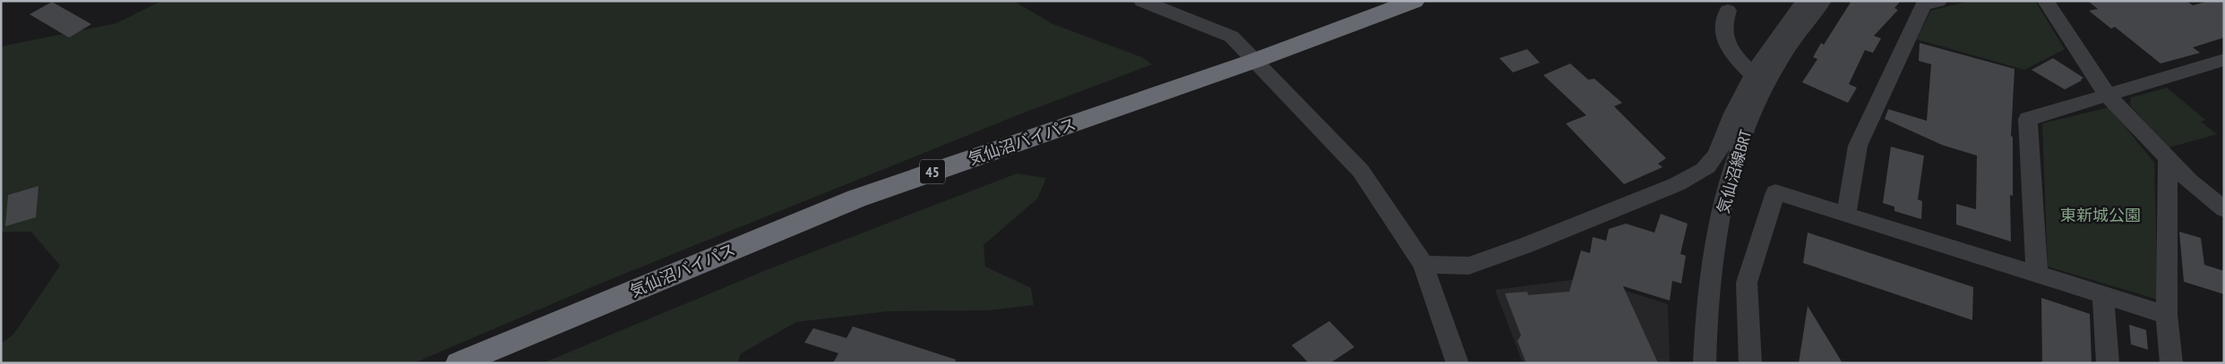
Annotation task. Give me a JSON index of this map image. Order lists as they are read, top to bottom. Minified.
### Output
{"streets":{"highway":["気仙沼バイパス","45"],"street":["気仙沼線BRT"]},"parks":["東新城公園"]}
